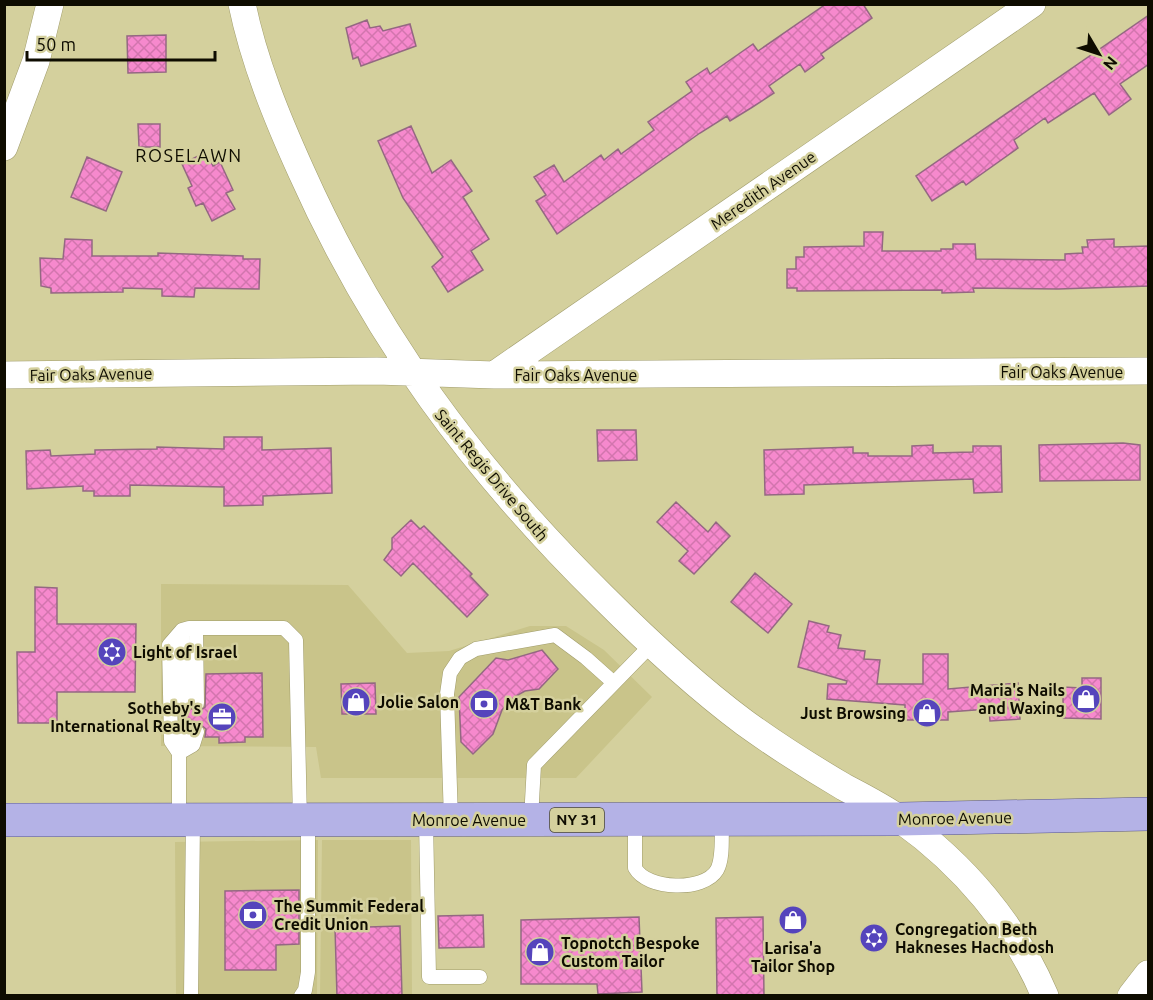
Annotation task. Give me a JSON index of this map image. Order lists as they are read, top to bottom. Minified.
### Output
{"streets":{"main road":["Monroe Avenue","NY 31"],"street":["Meredith Avenue","Fair Oaks Avenue","Saint Regis Drive South"]},"crossings":[["Meredith Avenue","Fair Oaks Avenue"],["Fair Oaks Avenue","Saint Regis Drive South"],["Saint Regis Drive South","Monroe Avenue"]],"districts":["ROSELAWN"],"places":{"synagogue":["Light of Israel","Congregation Beth Hakneses Hachodosh"],"shop":["Maria's Nails and Waxing","Jolie Salon","Just Browsing","Larisa'a Tailor Shop","Topnotch Bespoke Custom Tailor"],"bank":["M&T Bank","The Summit Federal Credit Union"],"office":["Sotheby's International Realty"]},"scale_bar":"50 m","north":"bottom right"}
